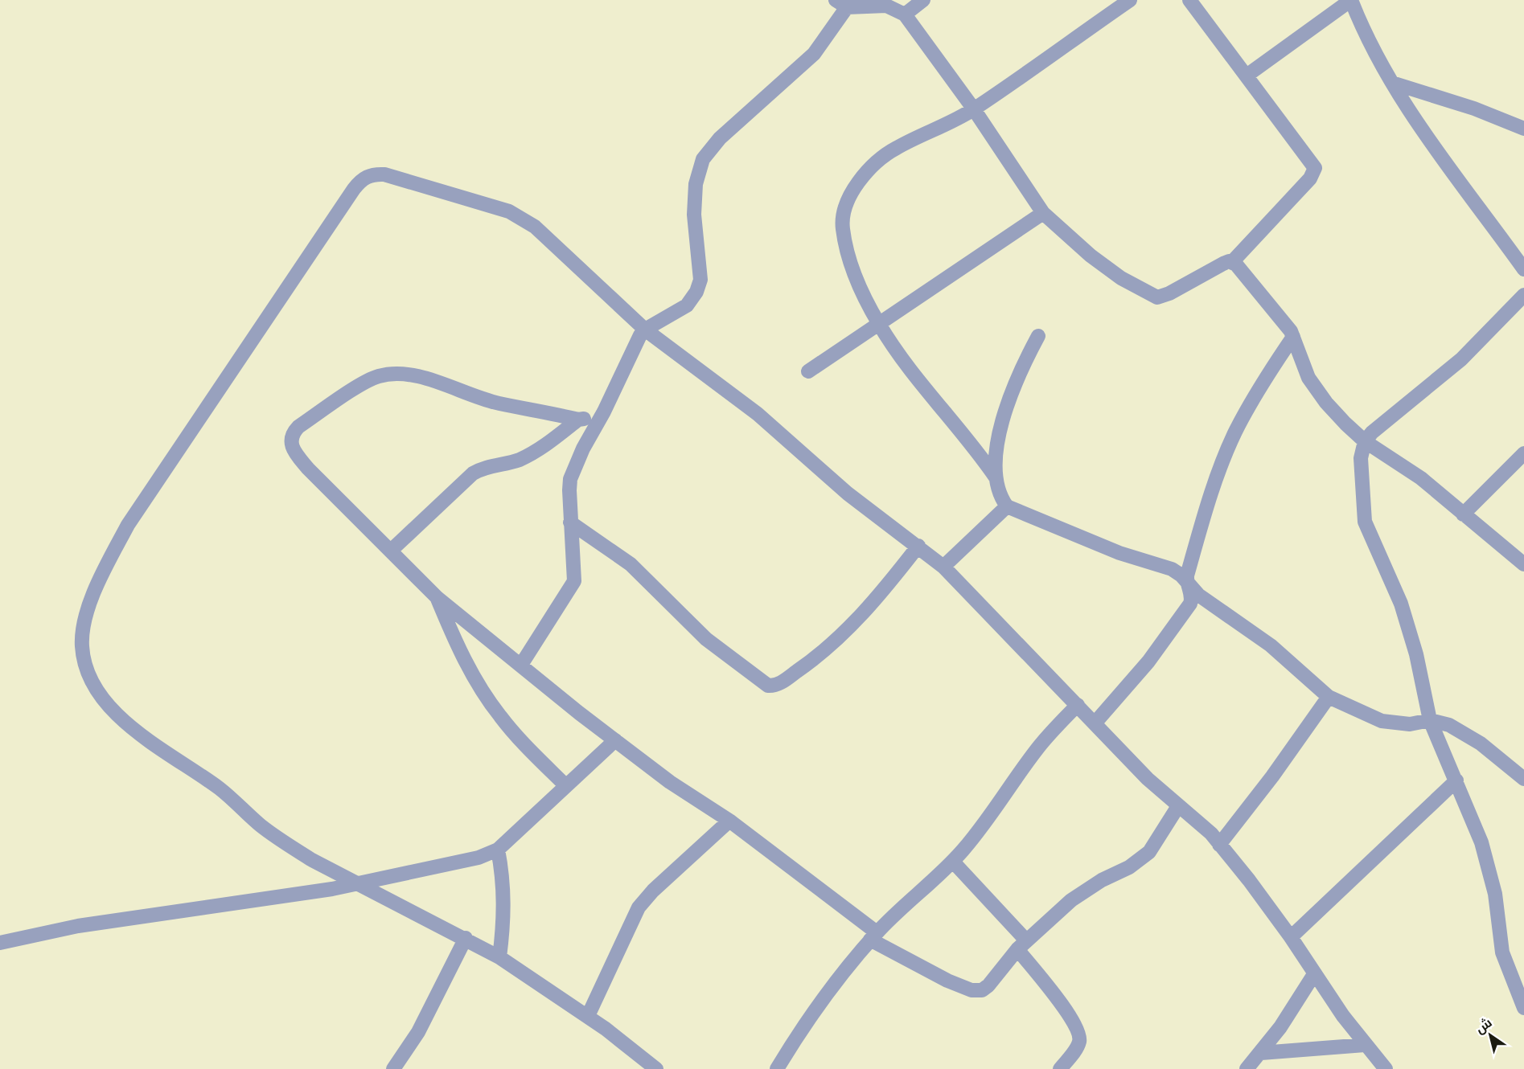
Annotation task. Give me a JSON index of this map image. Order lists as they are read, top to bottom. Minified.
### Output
{"north":"top left"}
